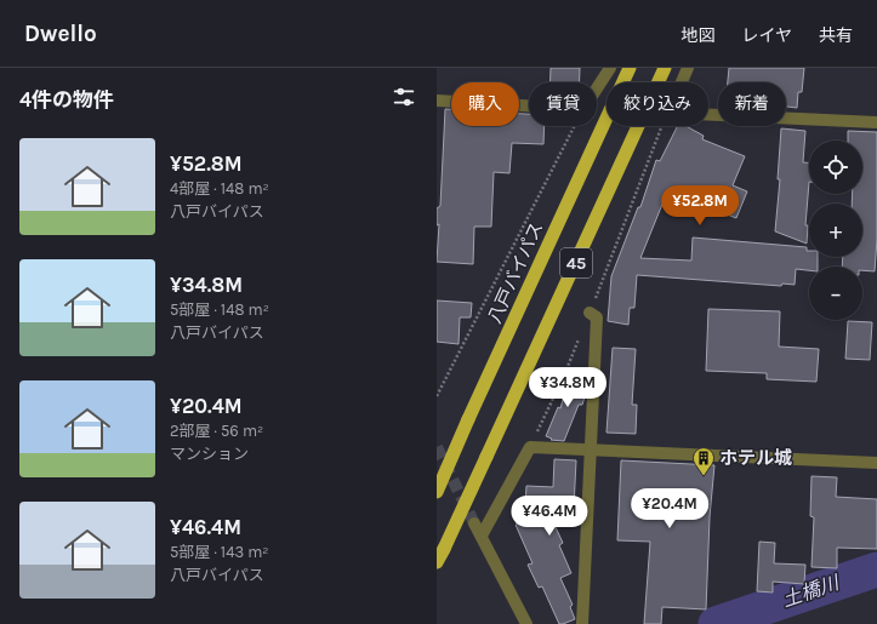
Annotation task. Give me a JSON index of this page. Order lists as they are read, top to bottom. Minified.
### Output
{"streets":{"highway":["45","八戸バイパス"]},"water":["土橋川"],"places":{"building":["ホテル城"]},"page":{"header":"Dwello","nav":["地図","レイヤ","共有"],"heading":"4件の物件","chip":["購入","賃貸","絞り込み","新着"],"list":[{"name":"¥52.8M","note":"4部屋 · 148 m² · 八戸バイパス"},{"name":"¥34.8M","note":"5部屋 · 148 m² · 八戸バイパス"},{"name":"¥20.4M","note":"2部屋 · 56 m² · マンション"},{"name":"¥46.4M","note":"5部屋 · 143 m² · 八戸バイパス"}],"map_buttons":["+","−"],"price":["¥52.8M","¥34.8M","¥20.4M","¥46.4M"]}}
